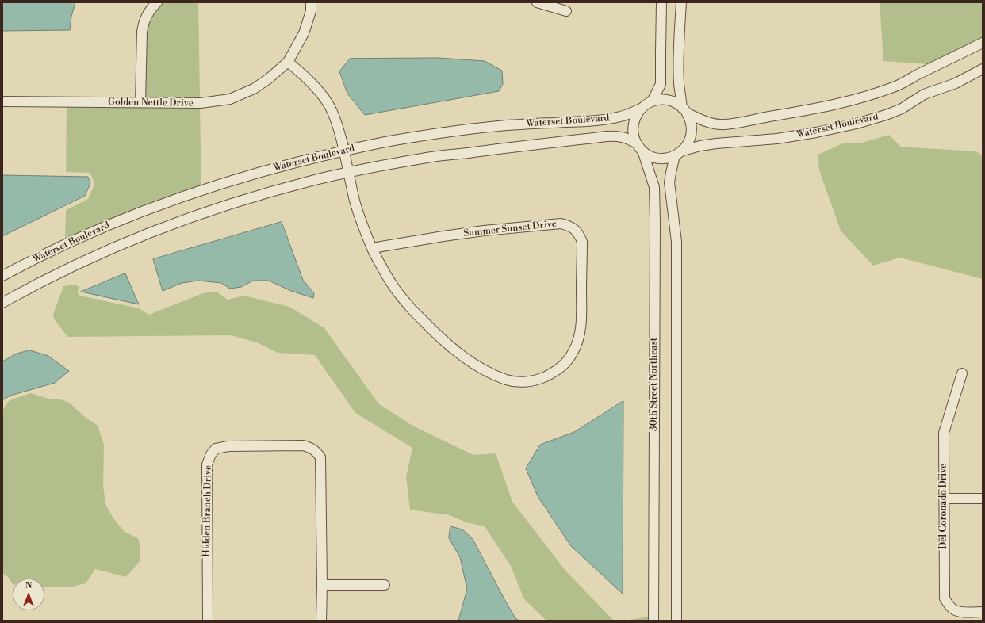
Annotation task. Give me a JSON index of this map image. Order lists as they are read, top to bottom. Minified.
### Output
{"streets":{"street":["Golden Nettle Drive","Waterset Boulevard","Summer Sunset Drive","30th Street Northeast","Del Coronado Drive","Hidden Branch Drive"]},"crossings":[["Golden Nettle Drive","Summer Sunset Drive"],["Waterset Boulevard","Summer Sunset Drive"],["Waterset Boulevard","30th Street Northeast"]],"north":"top"}
